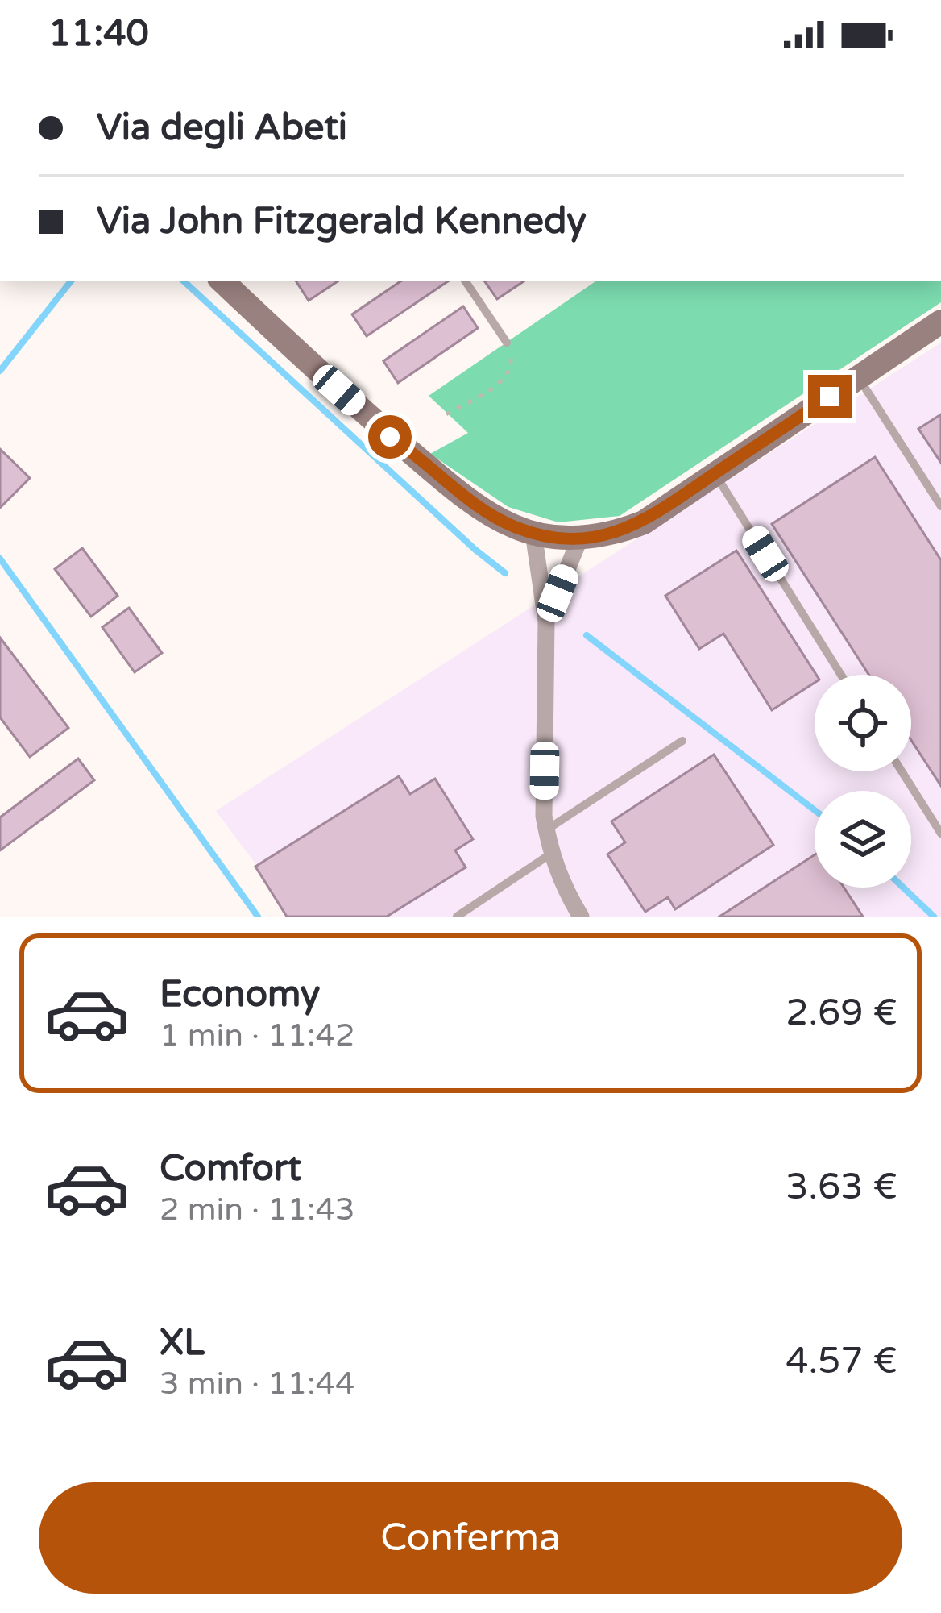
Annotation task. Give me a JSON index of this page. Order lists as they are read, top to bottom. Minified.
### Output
{"page":{"status":"11:40","banner":["Via degli Abeti","Via John Fitzgerald Kennedy"],"list":[{"name":"Economy","note":"1 min · 11:42","value":"2.69 €"},{"name":"Comfort","note":"2 min · 11:43","value":"3.63 €"},{"name":"XL","note":"3 min · 11:44","value":"4.57 €"}],"buttons":"Conferma"}}
